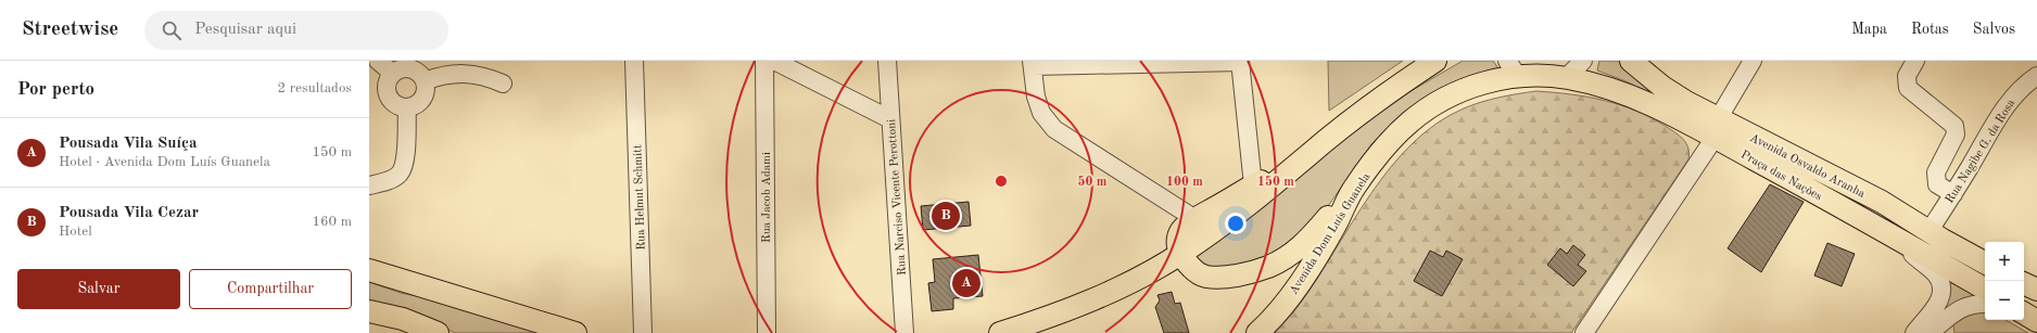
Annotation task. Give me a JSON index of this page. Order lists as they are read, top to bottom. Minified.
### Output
{"streets":{"main road":["Avenida Osvaldo Aranha","Praça das Nações","Avenida Dom Luís Guanela"],"street":["Rua Nagibe G. da Rosa","Rua Helmut Schmitt","Rua Jacob Adami","Rua Narciso Vicente Perottoni"]},"crossings":[["Rua Nagibe G. da Rosa","Avenida Osvaldo Aranha"],["Avenida Osvaldo Aranha","Praça das Nações"],["Praça das Nações","Avenida Dom Luís Guanela"]],"page":{"header":"Streetwise","search":"Pesquisar aqui","nav":["Mapa","Rotas","Salvos"],"heading":["Por perto","2 resultados"],"list":[{"mark":"A","name":"Pousada Vila Suíça","note":"Hotel · Avenida Dom Luís Guanela","value":"150 m"},{"mark":"B","name":"Pousada Vila Cezar","note":"Hotel","value":"160 m"}],"pins":["B","A"],"map_buttons":["+","−"],"buttons":["Salvar","Compartilhar"]},"rings":["50 m","100 m","150 m"]}
